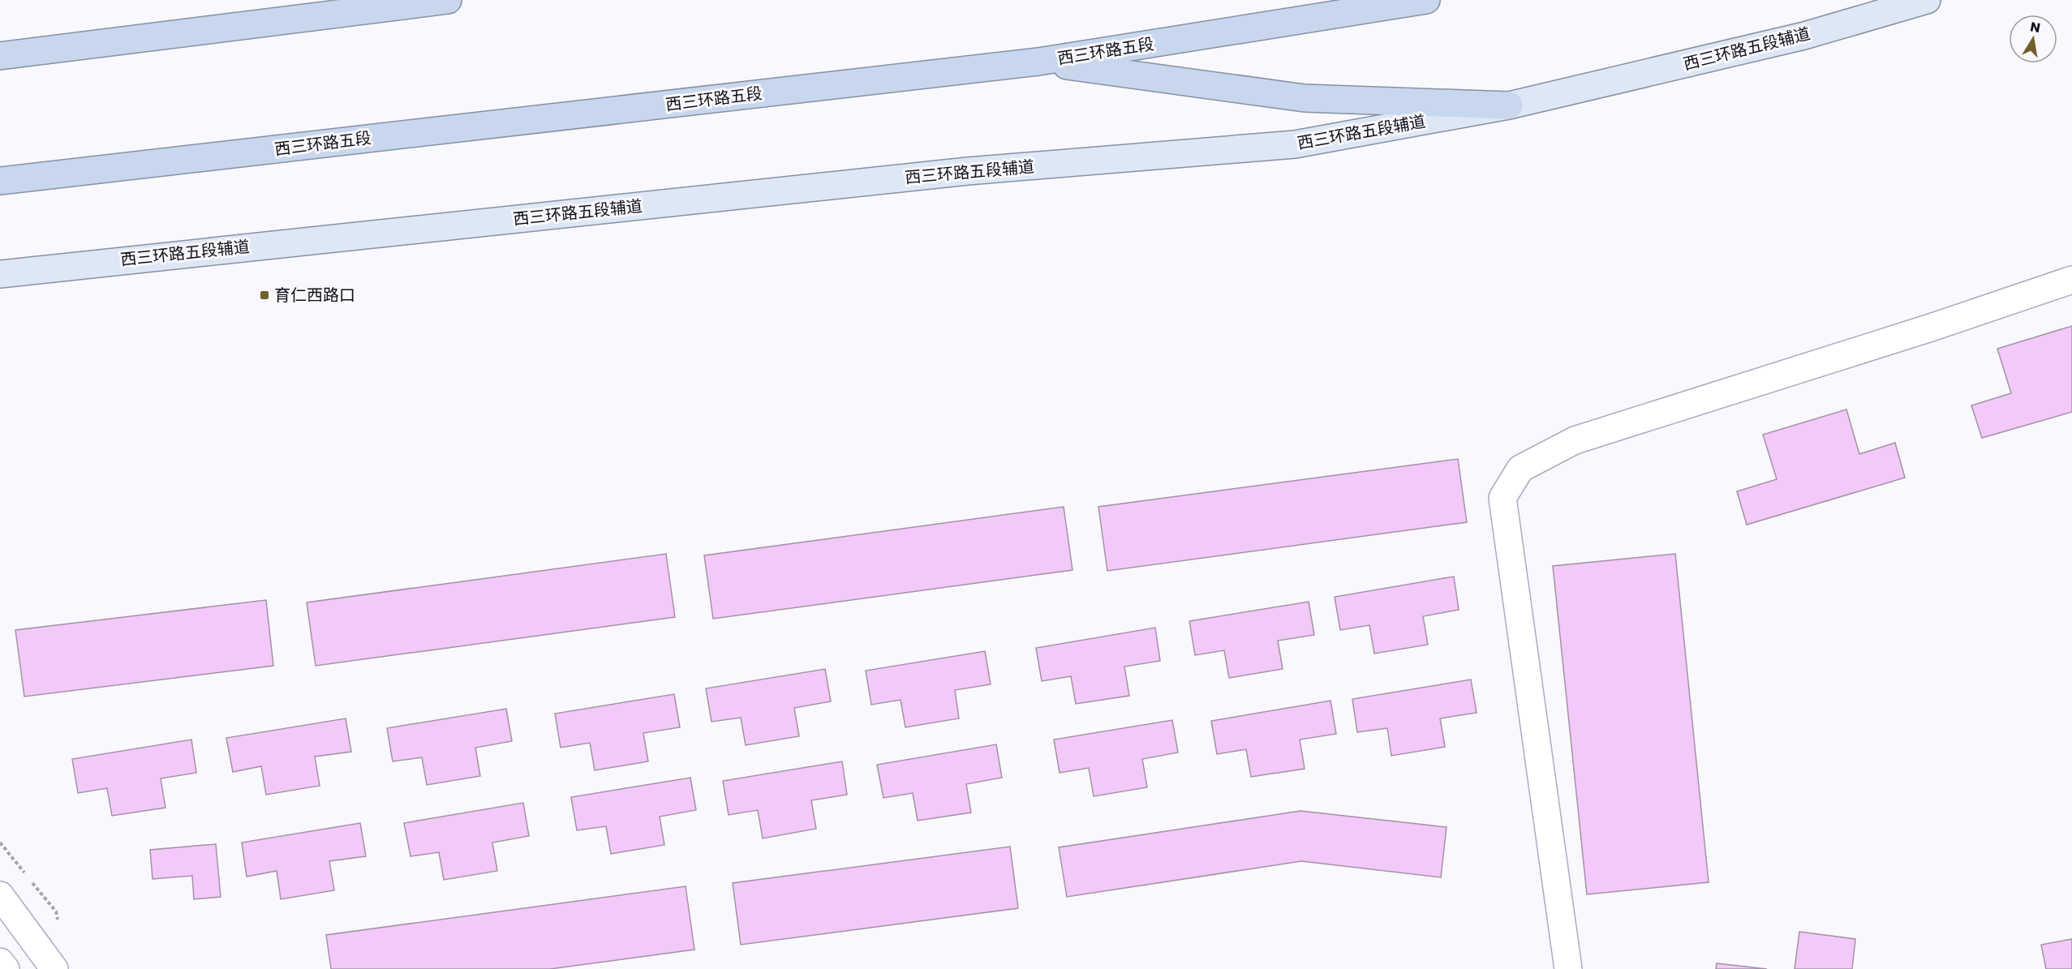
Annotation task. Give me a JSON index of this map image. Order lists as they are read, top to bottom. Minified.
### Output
{"streets":{"highway":["西三环路五段"],"main road":["西三环路五段辅道"]},"places":{"transit":["育仁西路口"]},"north":"top"}
